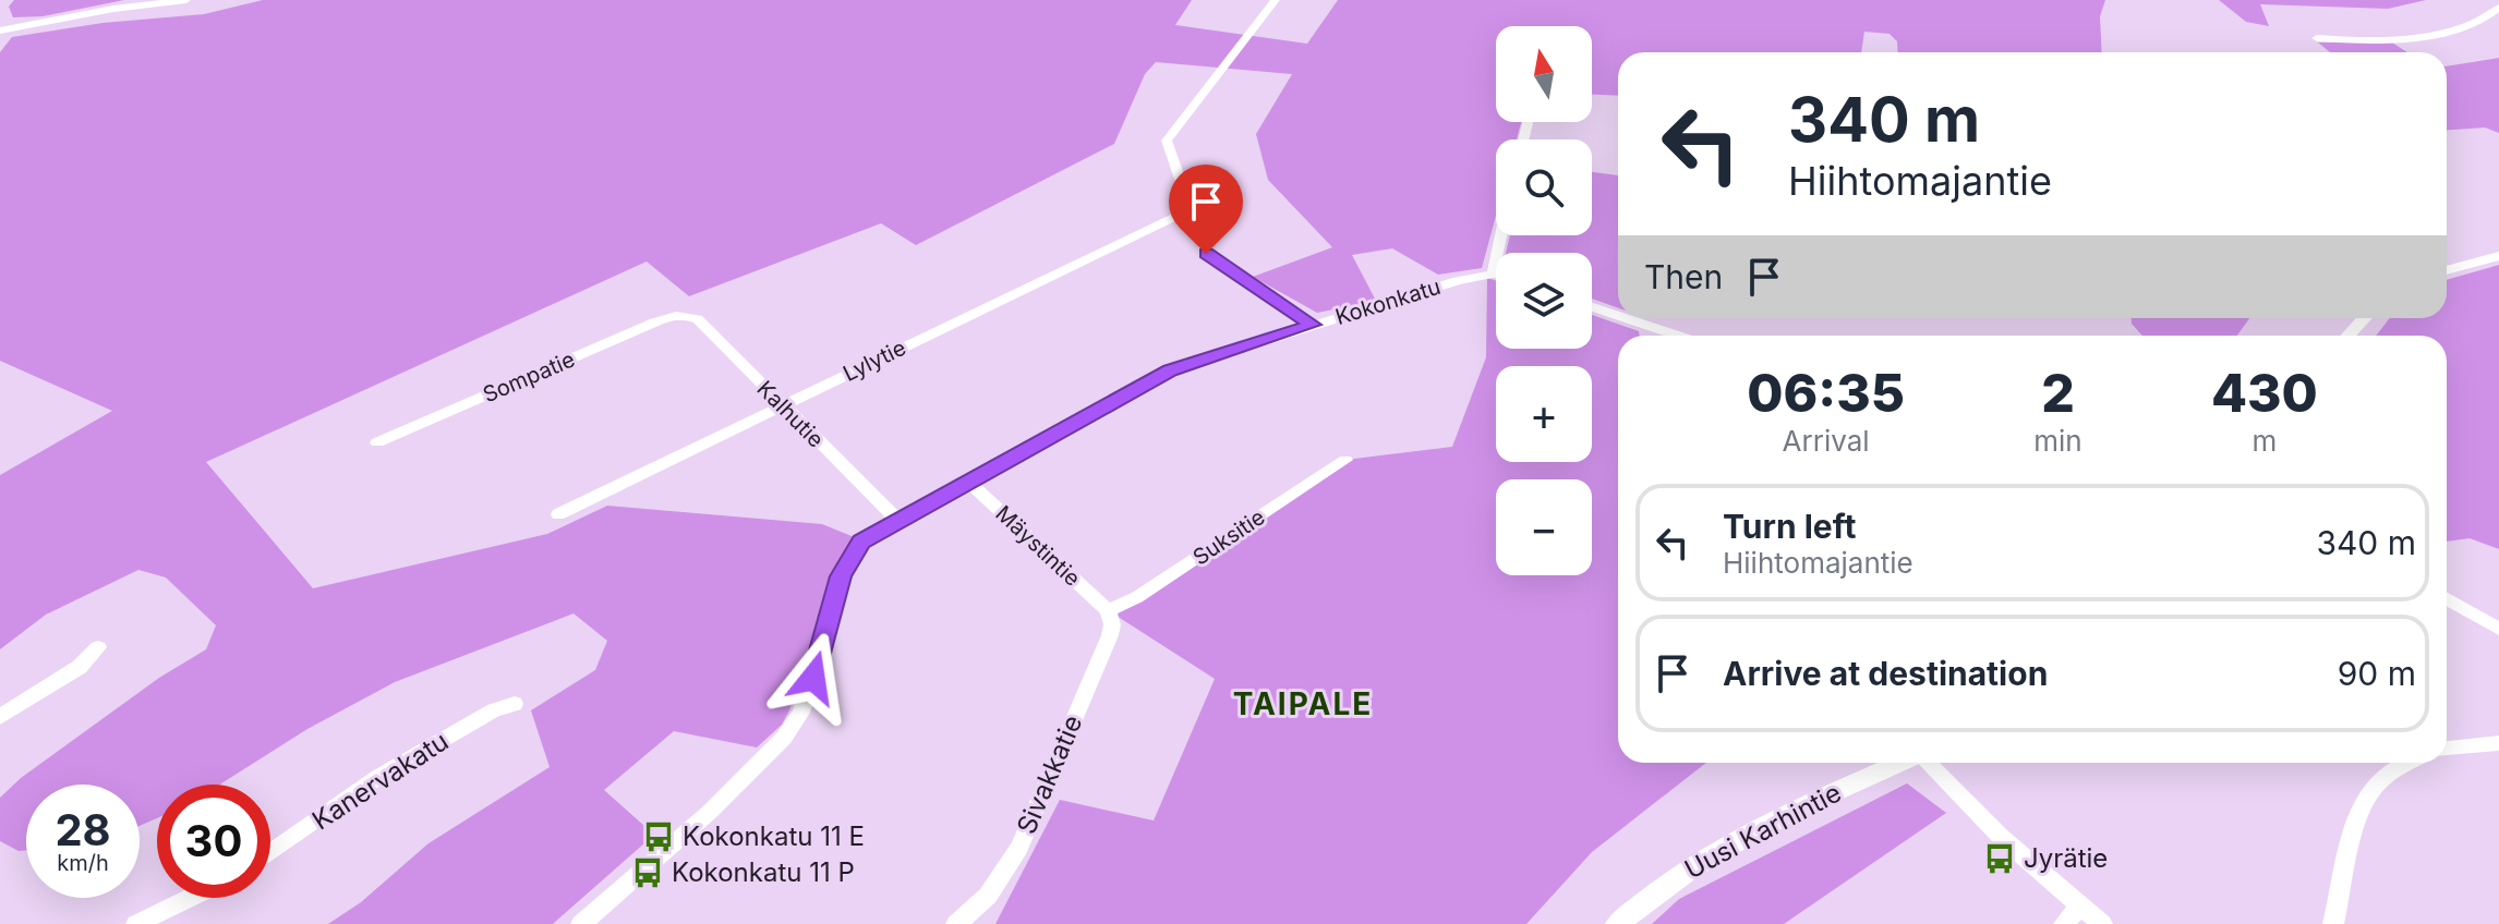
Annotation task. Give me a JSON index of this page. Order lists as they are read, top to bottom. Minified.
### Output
{"streets":{"street":["Kokonkatu","Lylytie","Sompatie","Kalhutie","Suksitie","Mäystintie","Sivakkatie","Kanervakatu","Uusi Karhintie"]},"crossings":[["Kokonkatu","Kalhutie"],["Kokonkatu","Mäystintie"],["Lylytie","Kalhutie"],["Sompatie","Kalhutie"],["Suksitie","Mäystintie"],["Suksitie","Sivakkatie"],["Mäystintie","Sivakkatie"]],"districts":["TAIPALE"],"places":{"bus stop":["Kokonkatu 11 E","Jyrätie","Kokonkatu 11 P"]},"north":"top","page":{"map_buttons":["+","−"],"turn":["340 m","Hiihtomajantie"],"then":"Then","eta":["06:35","Arrival","2","min","430","m"],"list":[{"name":"Turn left","note":"Hiihtomajantie","value":"340 m"},{"name":"Arrive at destination","value":"90 m"}],"speed":"28 km/h","limit":"30"}}
